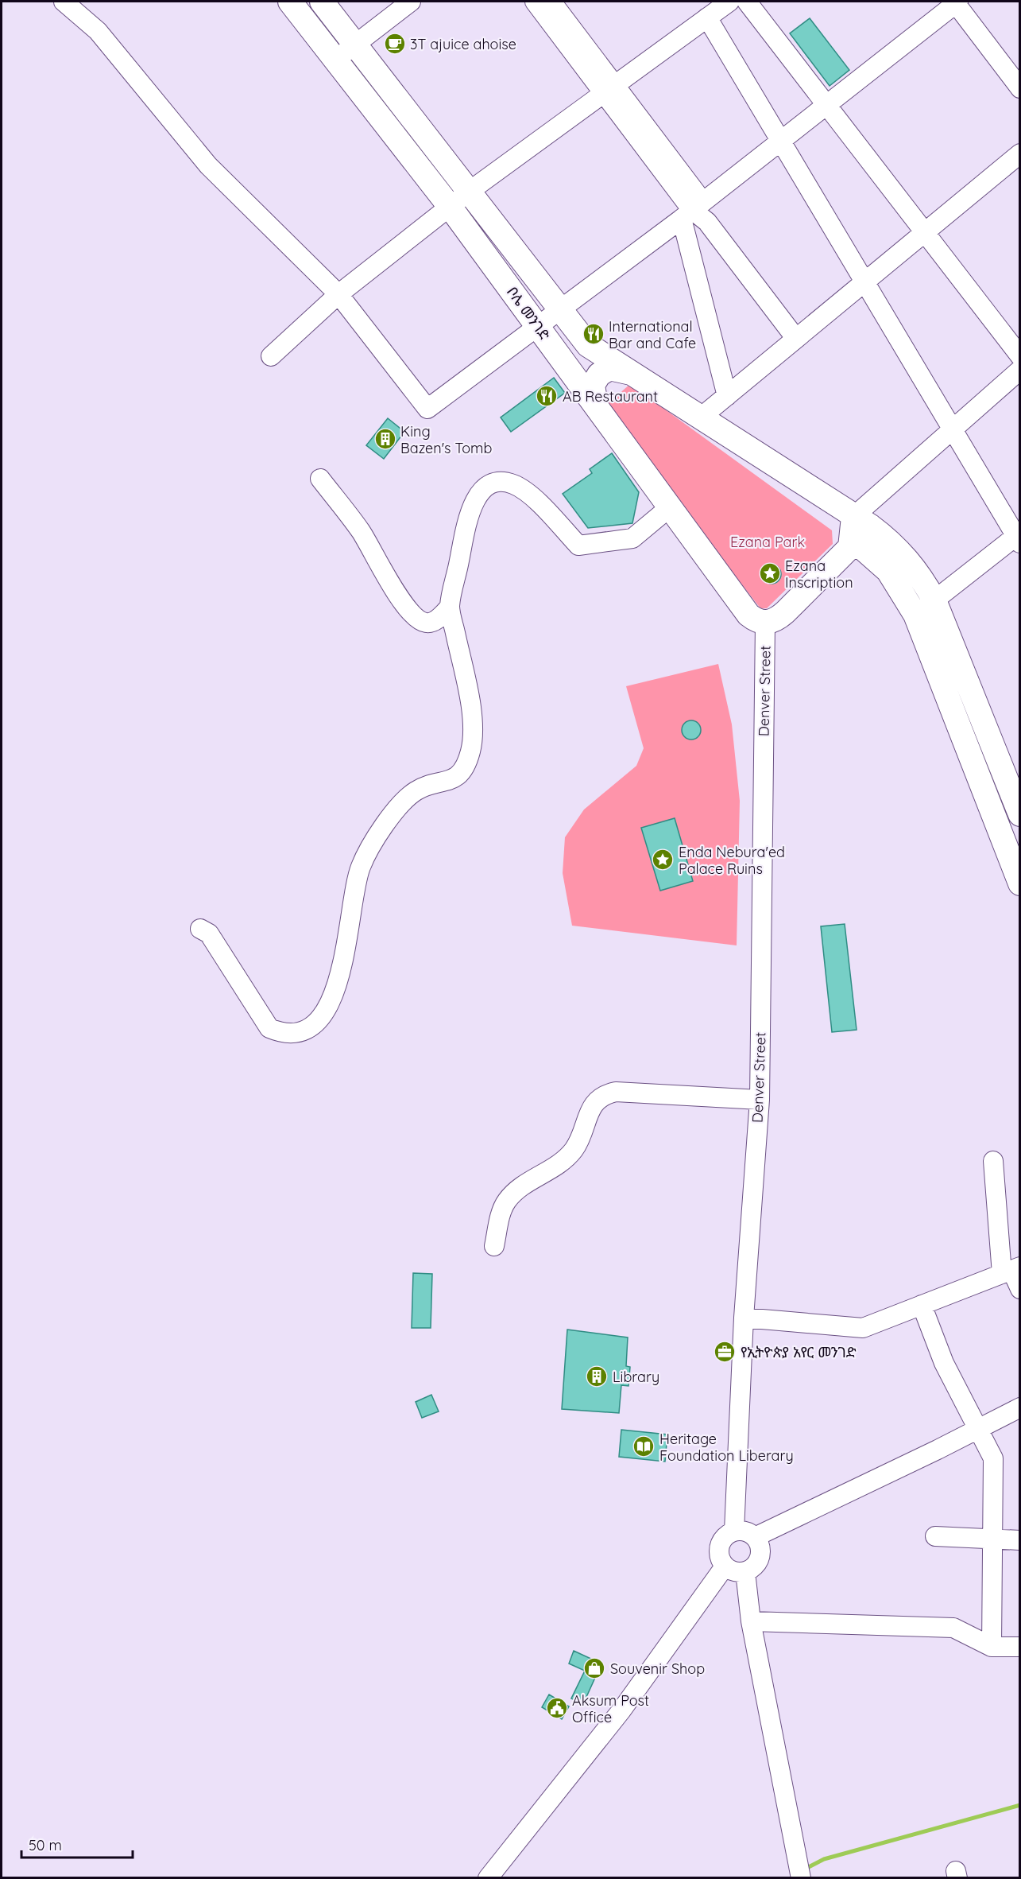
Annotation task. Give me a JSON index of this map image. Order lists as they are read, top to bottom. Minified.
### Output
{"streets":{"main road":["ቦሌ መንገድ"],"street":["Denver Street"]},"crossings":[["ቦሌ መንገድ","Denver Street"]],"parks":["Ezana Park"],"places":{"cafe":["3T ajuice ahoise"],"restaurant":["International Bar and Cafe","AB Restaurant"],"building":["King Bazen's Tomb","Library"],"place":["Ezana Inscription","Enda Nebura'ed Palace Ruins"],"office":["የኢትዮጵያ አየር መንገድ"],"library":["Heritage Foundation Liberary"],"shop":["Souvenir Shop"],"public building":["Aksum Post Office"]},"scale_bar":"50 m"}
